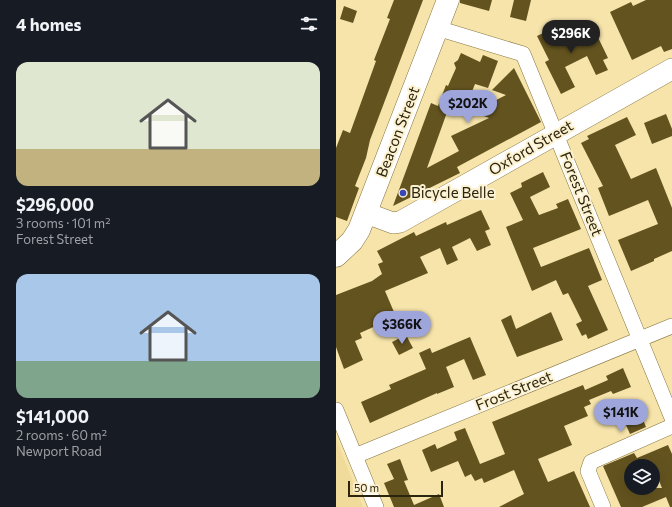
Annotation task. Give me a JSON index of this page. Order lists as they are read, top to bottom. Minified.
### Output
{"streets":{"main road":["Beacon Street"],"street":["Oxford Street","Forest Street","Frost Street"]},"crossings":[["Beacon Street","Oxford Street"],["Beacon Street","Forest Street"],["Oxford Street","Forest Street"],["Forest Street","Frost Street"]],"places":["Bicycle Belle"],"scale_bar":"50 m","page":{"heading":"4 homes","price":["$296K","$202K","$366K","$141K"],"list":[{"name":"$296,000","note":"3 rooms · 101 m² · Forest Street"},{"name":"$141,000","note":"2 rooms · 60 m² · Newport Road"}],"scale":"50 m"}}
